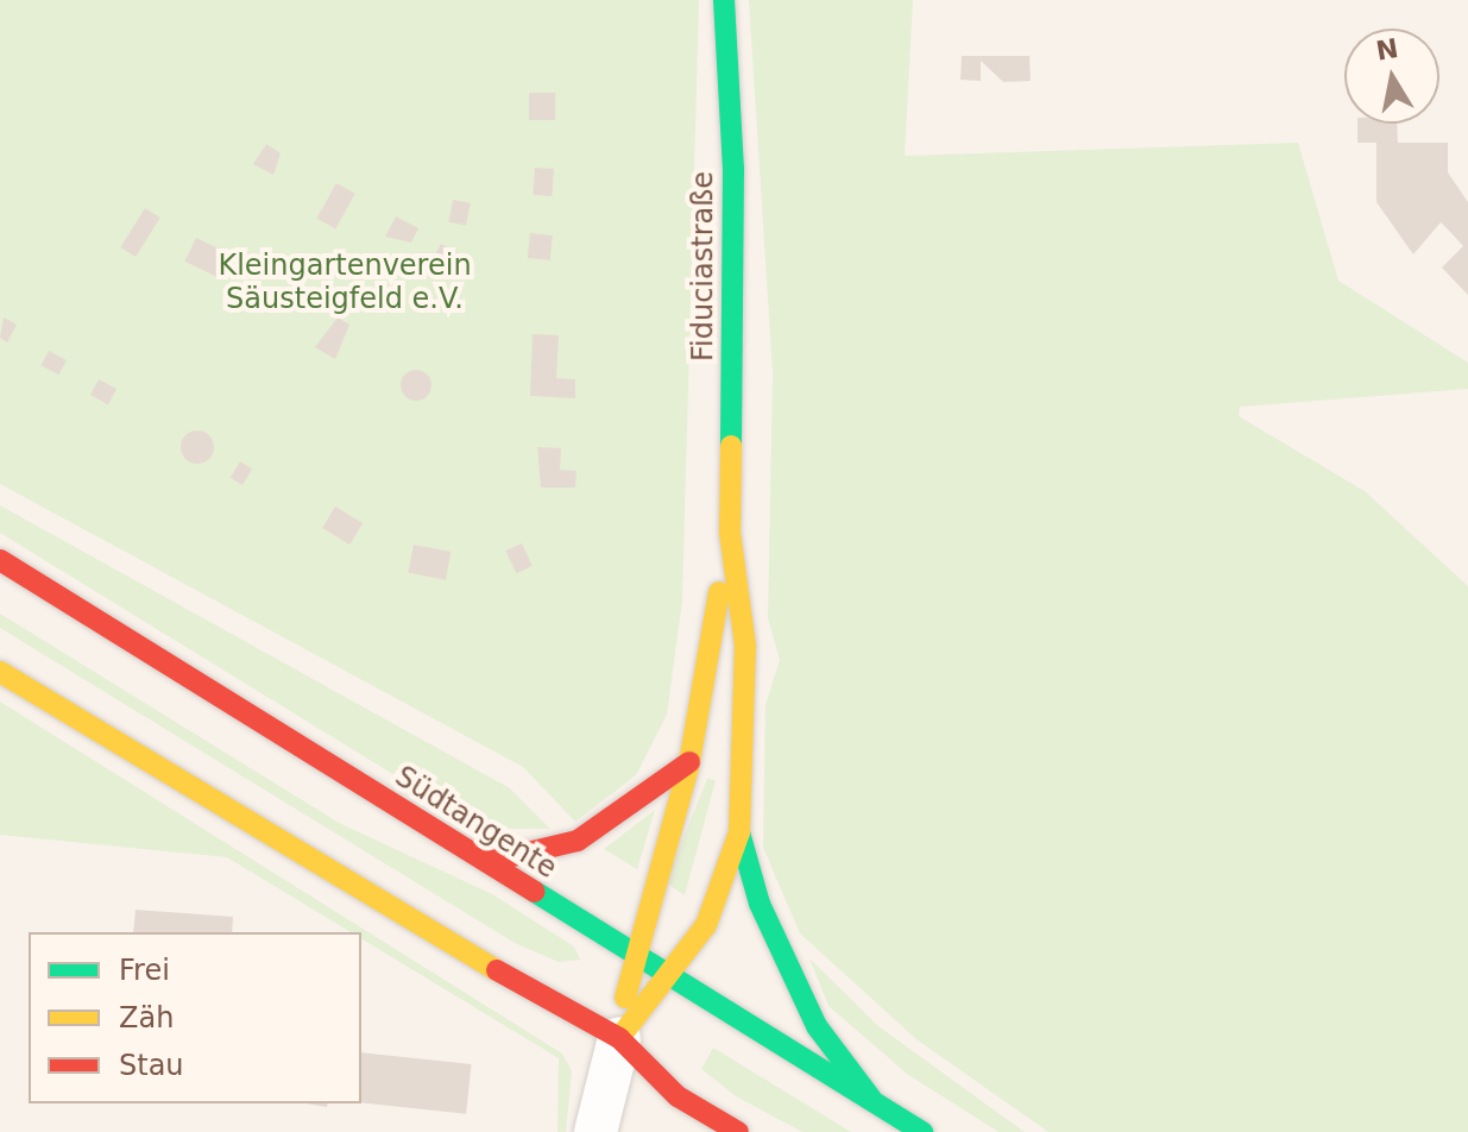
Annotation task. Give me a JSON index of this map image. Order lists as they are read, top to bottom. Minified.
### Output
{"streets":{"main road":["Fiduciastraße","Südtangente"]},"crossings":[["Fiduciastraße","Südtangente"]],"parks":["Kleingartenverein Säusteigfeld e.V."],"legend":["Frei","Zäh","Stau"],"north":"top"}
